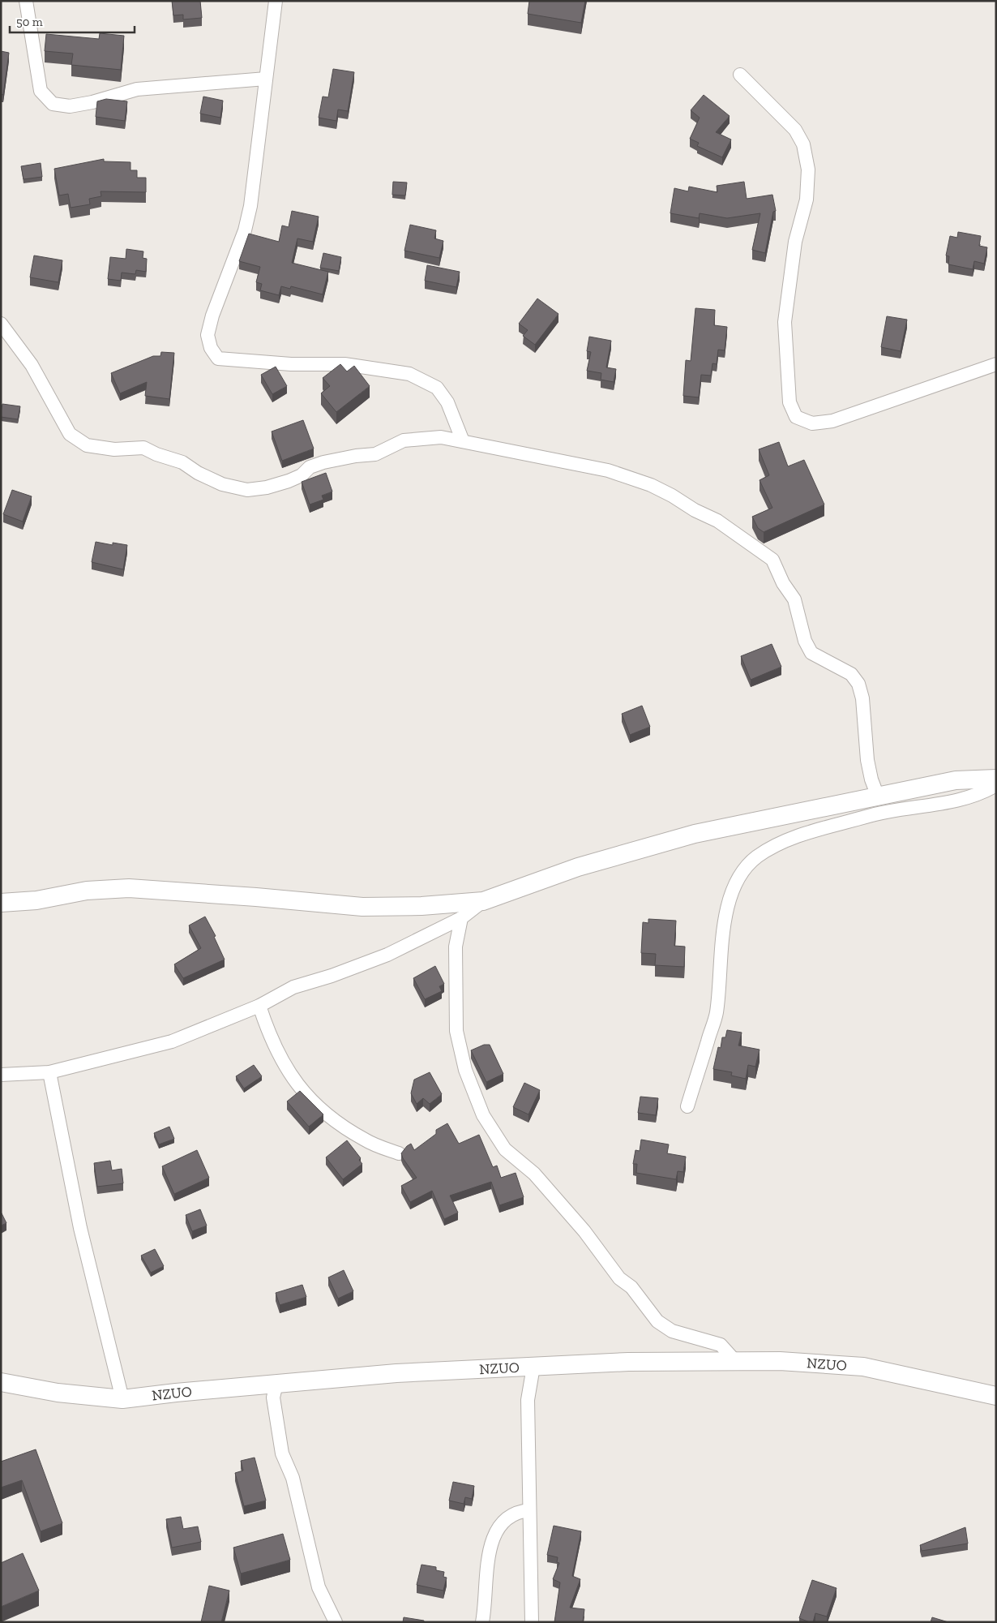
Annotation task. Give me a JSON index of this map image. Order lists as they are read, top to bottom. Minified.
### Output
{"streets":{"street":["NZUO"]},"scale_bar":"50 m"}
